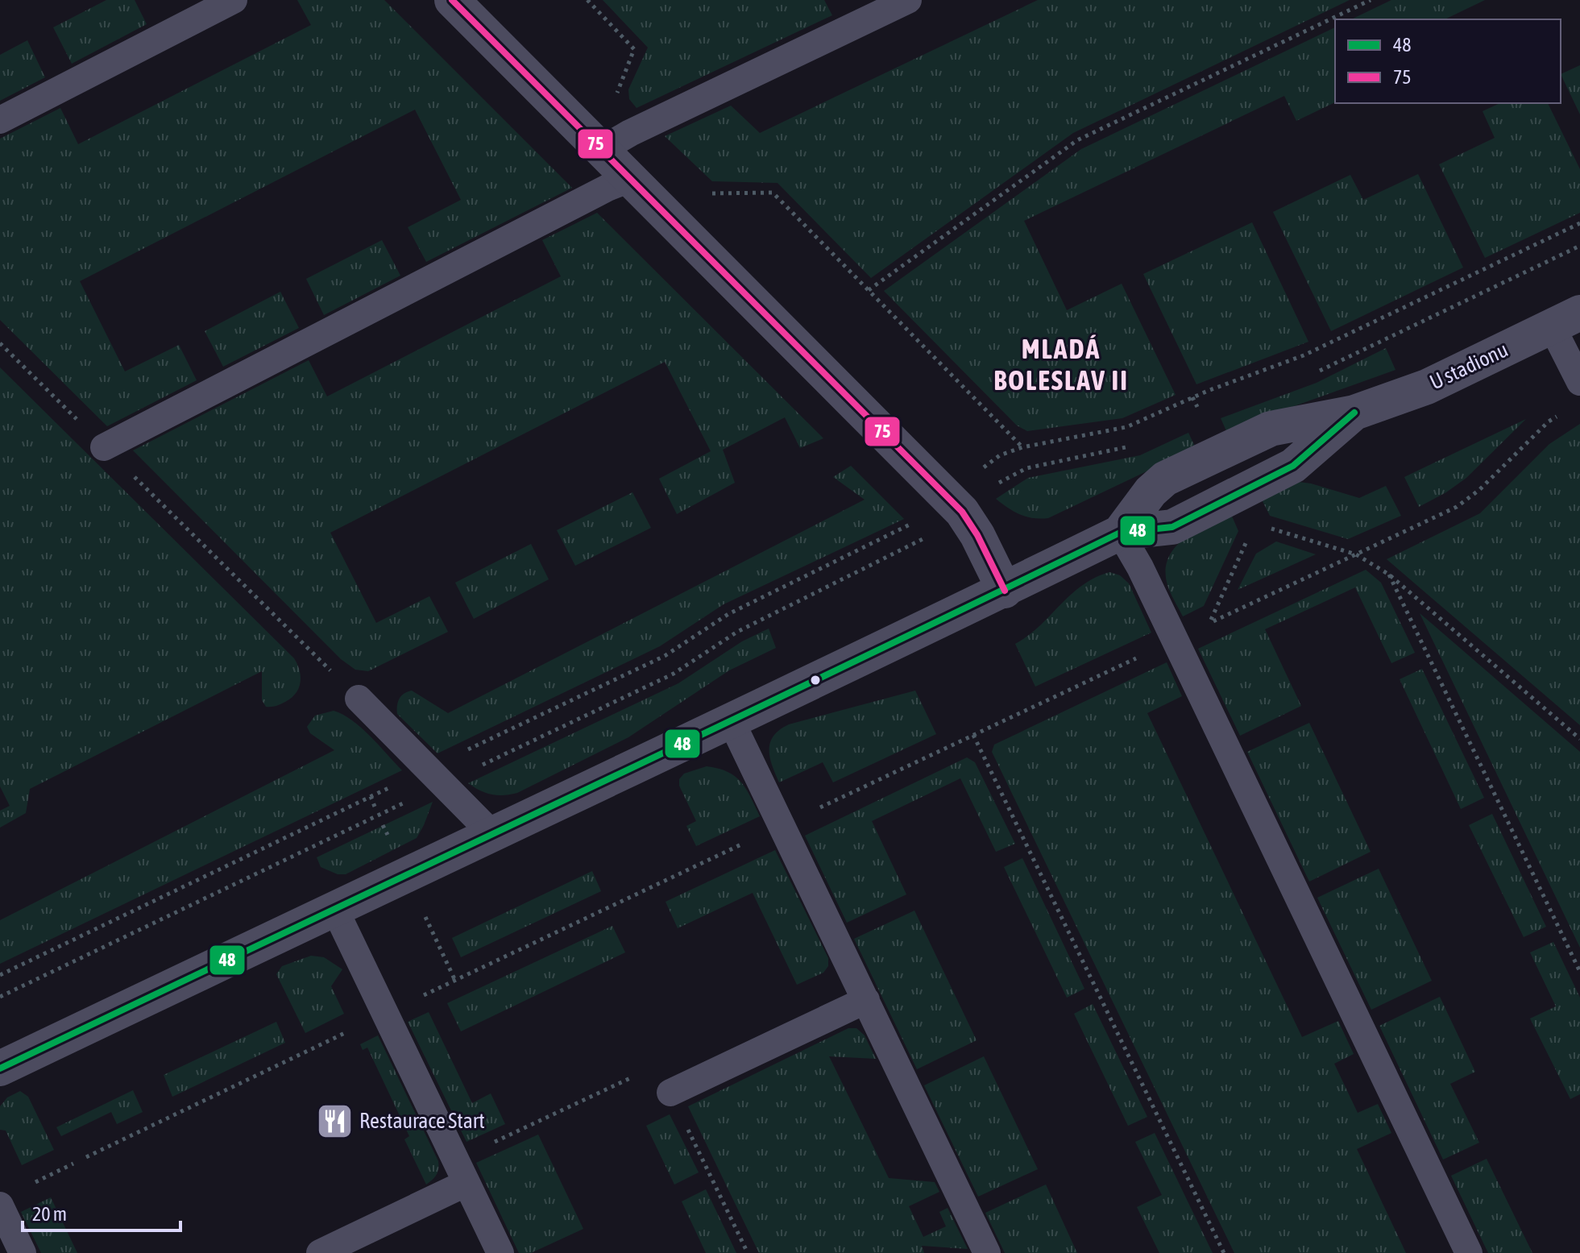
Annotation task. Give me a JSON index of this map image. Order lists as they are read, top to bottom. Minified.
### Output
{"streets":{"street":["U stadionu"]},"districts":["MLADÁ BOLESLAV II"],"places":{"restaurant":["Restaurace Start"]},"lines":["transit line 75","transit line 48"],"legend":["48","75"],"scale_bar":"20 m"}
